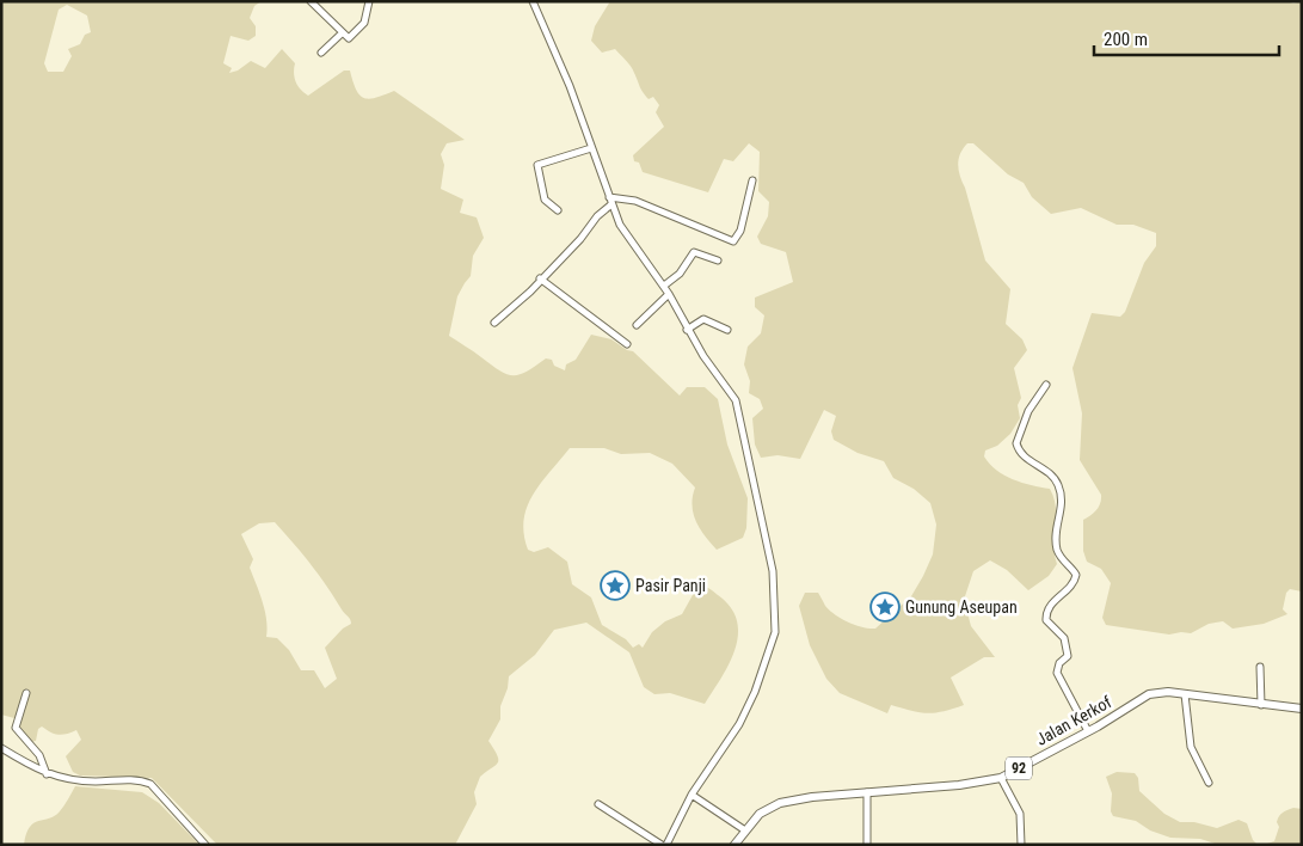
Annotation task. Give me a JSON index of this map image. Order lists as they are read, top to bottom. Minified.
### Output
{"streets":{"main road":["Jalan Kerkof","92"]},"places":{"place":["Pasir Panji","Gunung Aseupan"]},"scale_bar":"200 m"}
